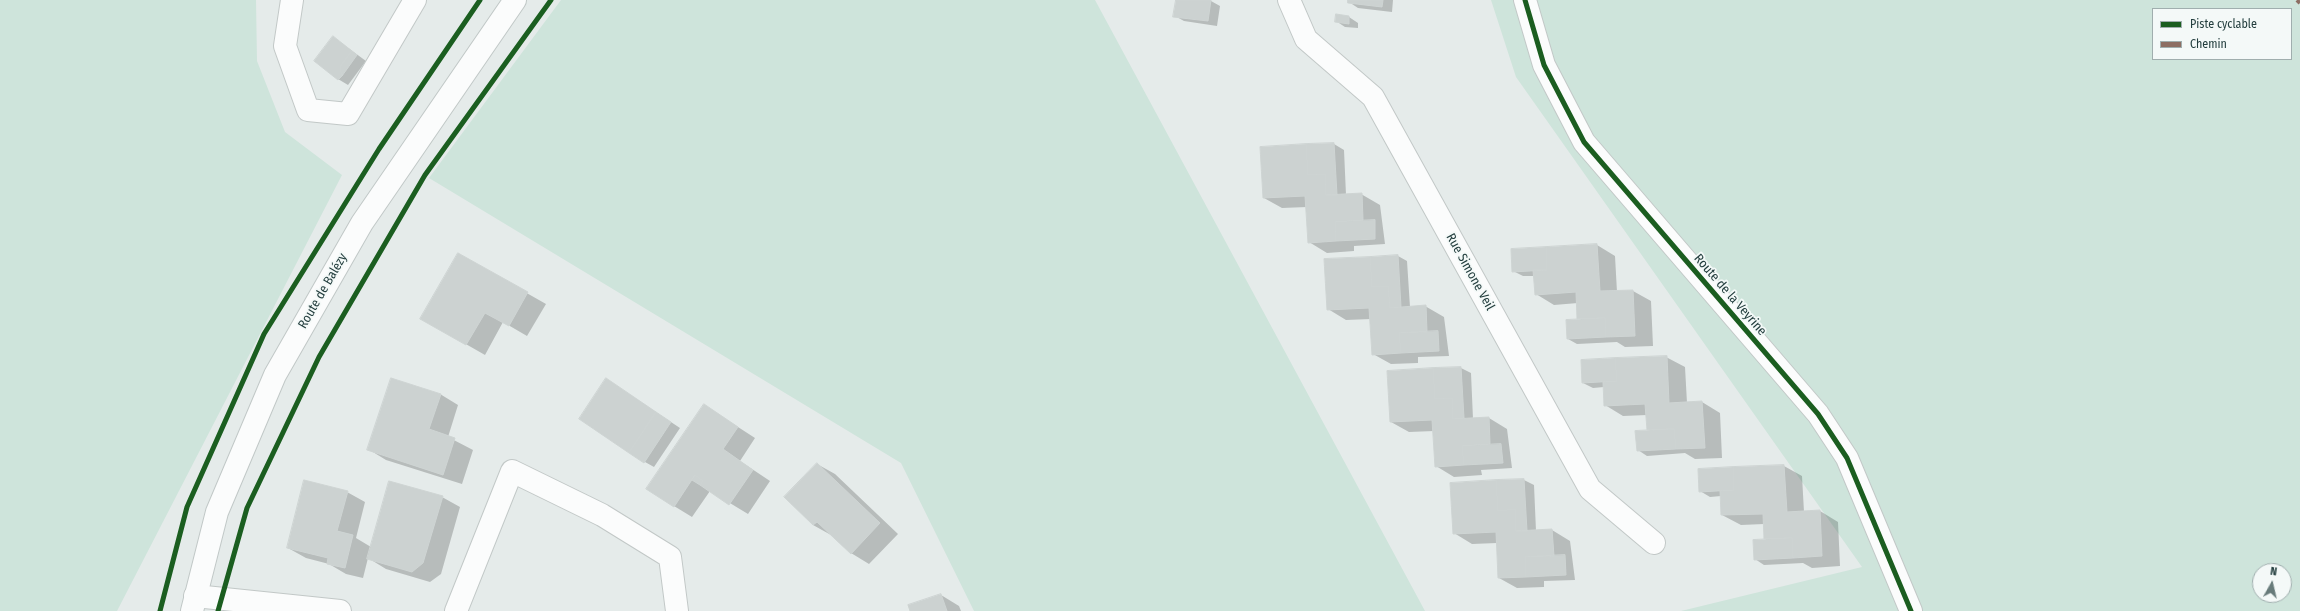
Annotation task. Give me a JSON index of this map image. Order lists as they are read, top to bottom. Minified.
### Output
{"streets":{"street":["Rue Simone Veil","Route de Balézy","Route de la Veyrine"]},"legend":["Piste cyclable","Chemin"],"north":"top"}
